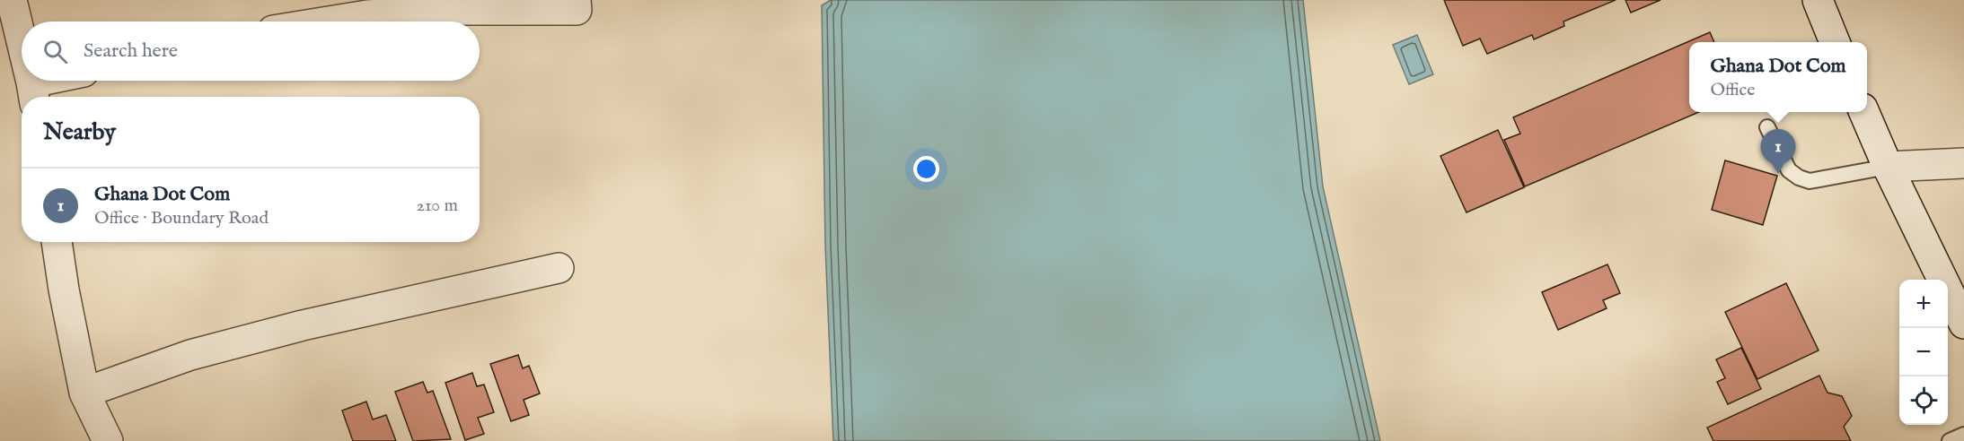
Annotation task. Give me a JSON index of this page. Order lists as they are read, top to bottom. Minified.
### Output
{"page":{"search":"Search here","popup":["Ghana Dot Com","Office"],"heading":"Nearby","pins":"1","list":[{"mark":"1","name":"Ghana Dot Com","note":"Office · Boundary Road","value":"210 m"}],"map_buttons":["+","−"]}}
